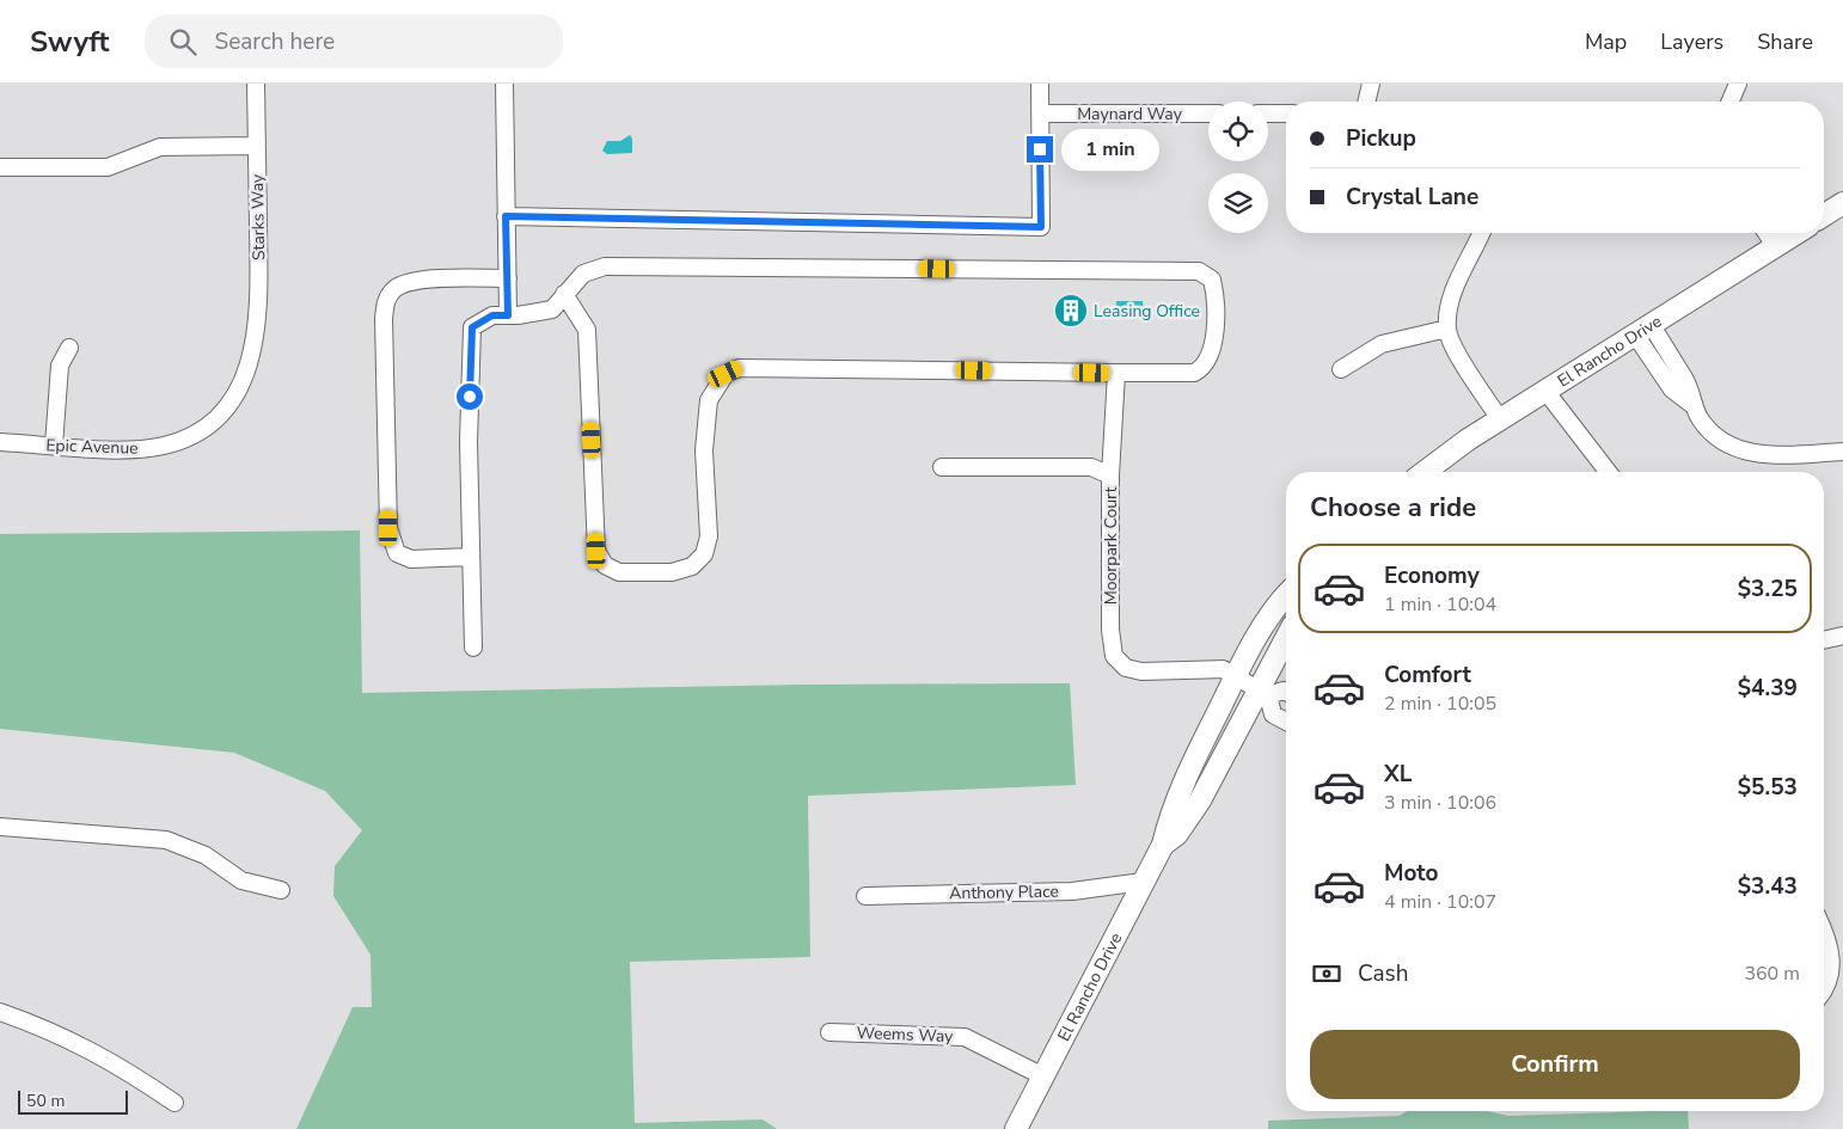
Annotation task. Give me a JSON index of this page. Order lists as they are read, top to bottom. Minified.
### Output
{"streets":{"main road":["El Rancho Drive"],"street":["Maynard Way","Starks Way","Epic Avenue","Moorpark Court","Anthony Place","Weems Way"]},"crossings":[["Starks Way","Epic Avenue"],["El Rancho Drive","Moorpark Court"],["El Rancho Drive","Anthony Place"],["El Rancho Drive","Weems Way"]],"places":{"building":["Leasing Office"]},"scale_bar":"50 m","page":{"header":"Swyft","search":"Search here","nav":["Map","Layers","Share"],"banner":["Pickup","Crystal Lane"],"bubble":"1 min","heading":"Choose a ride","list":[{"name":"Economy","note":"1 min · 10:04","value":"$3.25"},{"name":"Comfort","note":"2 min · 10:05","value":"$4.39"},{"name":"XL","note":"3 min · 10:06","value":"$5.53"},{"name":"Moto","note":"4 min · 10:07","value":"$3.43"}],"pay":["Cash","360 m"],"buttons":"Confirm","scale":"50 m"}}
